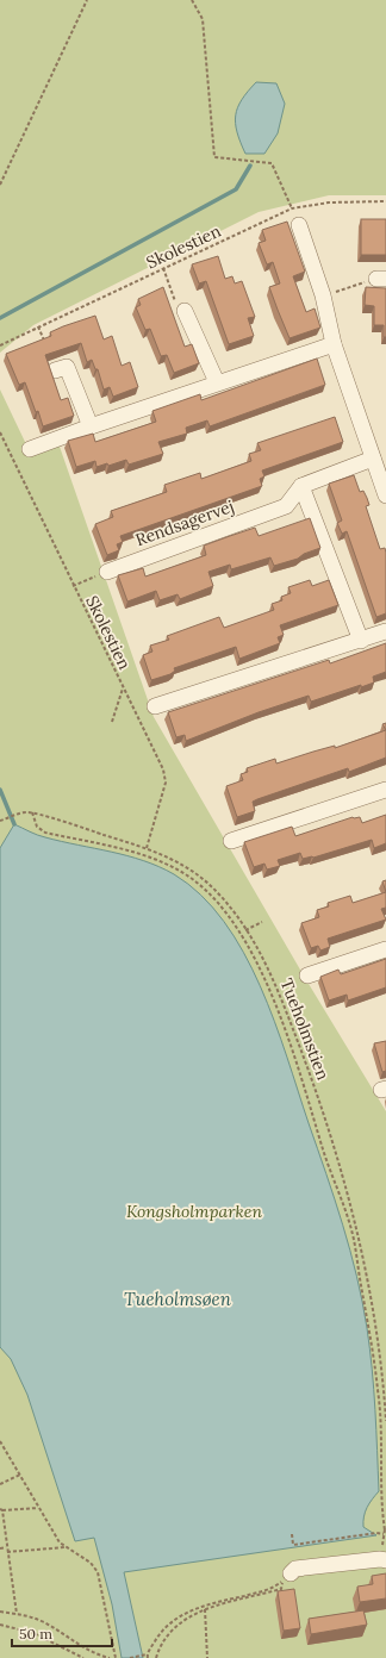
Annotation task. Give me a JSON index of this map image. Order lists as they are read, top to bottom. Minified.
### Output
{"streets":{"street":["Rendsagervej"],"path":["Skolestien","Tueholmstien"]},"crossings":[["Skolestien","Tueholmstien"]],"water":["Tueholmsøen"],"parks":["Kongsholmparken"],"scale_bar":"50 m"}
